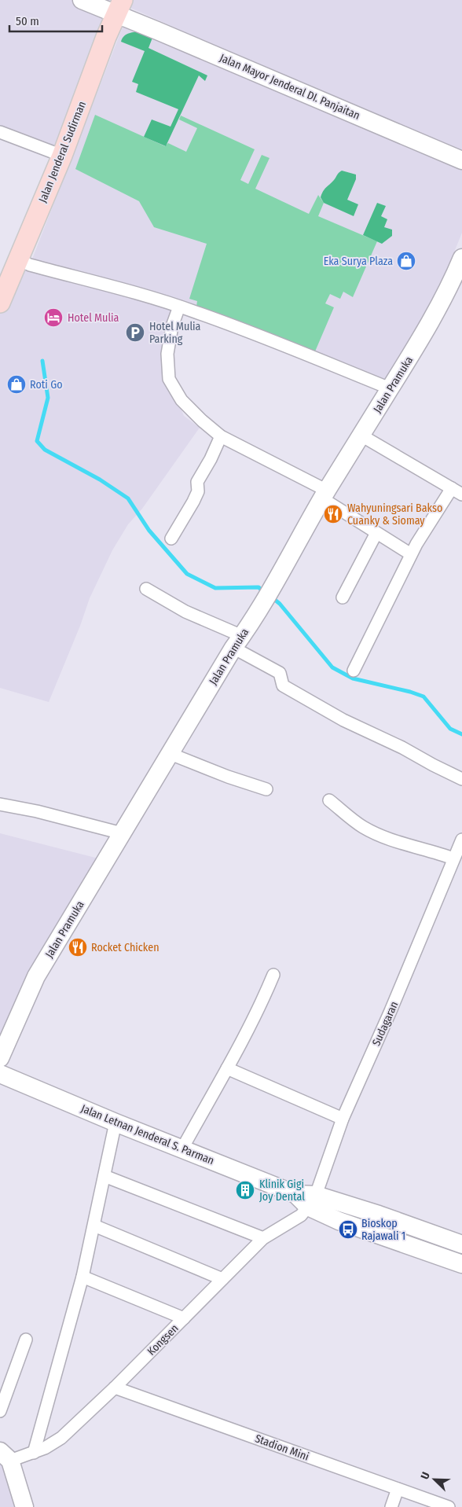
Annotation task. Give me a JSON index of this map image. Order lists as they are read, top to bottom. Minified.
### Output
{"streets":{"main road":["Jalan Jenderal Sudirman"],"street":["Jalan Mayor Jenderal DI. Panjaitan","Jalan Pramuka","Sudagaran","Jalan Letnan Jenderal S. Parman","Kongsen","Stadion Mini"]},"crossings":[["Jalan Mayor Jenderal DI. Panjaitan","Jalan Jenderal Sudirman"],["Sudagaran","Jalan Letnan Jenderal S. Parman"],["Sudagaran","Kongsen"],["Jalan Letnan Jenderal S. Parman","Kongsen"],["Kongsen","Stadion Mini"]],"places":{"shop":["Eka Surya Plaza","Roti Go"],"hotel":["Hotel Mulia"],"parking":["Hotel Mulia Parking"],"restaurant":["Wahyuningsari Bakso Cuanky & Siomay","Rocket Chicken"],"building":["Klinik Gigi Joy Dental"],"bus stop":["Bioskop Rajawali 1"]},"scale_bar":"50 m","north":"top left"}
